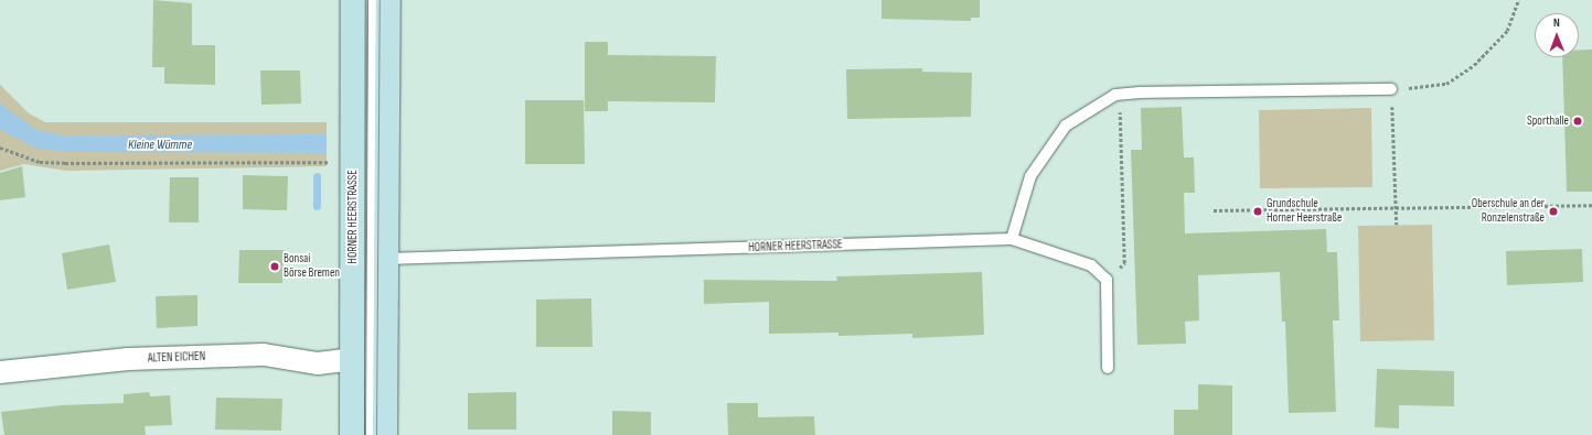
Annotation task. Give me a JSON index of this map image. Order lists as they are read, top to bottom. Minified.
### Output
{"streets":{"main road":["HORNER HEERSTRASSE"],"street":["ALTEN EICHEN"]},"crossings":[["HORNER HEERSTRASSE","ALTEN EICHEN"]],"water":["Kleine Wümme"],"places":["Sporthalle","Grundschule Horner Heerstraße","Oberschule an der Ronzelenstraße","Bonsai Börse Bremen"],"north":"top"}
